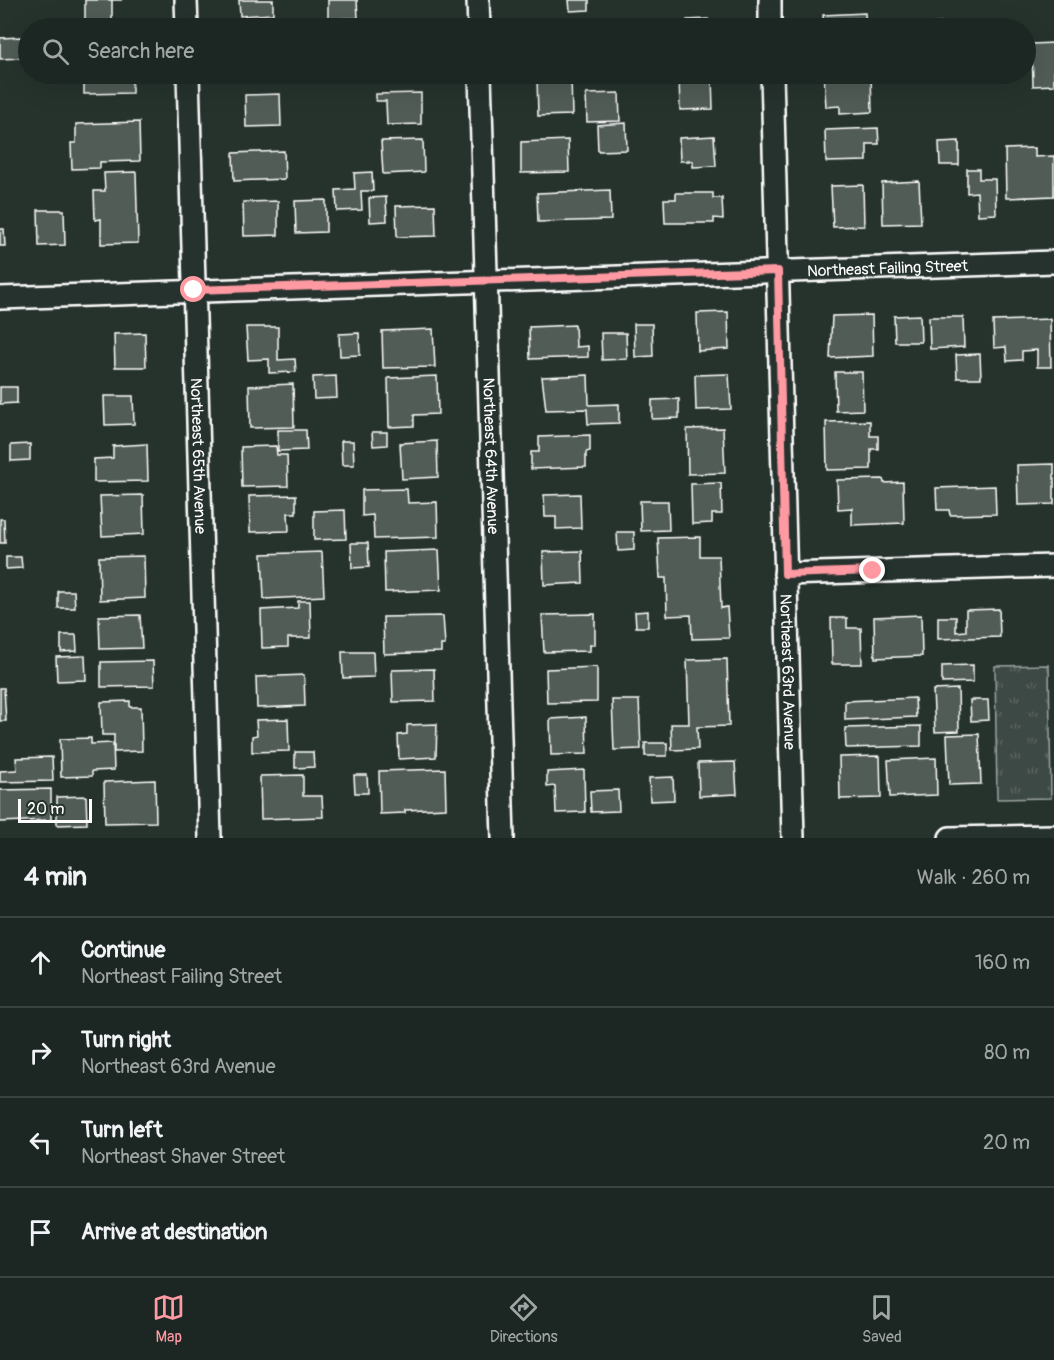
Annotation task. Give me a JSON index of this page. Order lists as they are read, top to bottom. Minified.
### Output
{"streets":{"street":["Northeast Failing Street","Northeast 65th Avenue","Northeast 64th Avenue","Northeast 63rd Avenue"]},"crossings":[["Northeast Failing Street","Northeast 65th Avenue"],["Northeast Failing Street","Northeast 64th Avenue"],["Northeast Failing Street","Northeast 63rd Avenue"]],"scale_bar":"20 m","page":{"search":"Search here","scale":"20 m","heading":["4 min","Walk · 260 m"],"list":[["Continue","Northeast Failing Street","160 m"],["Turn right","Northeast 63rd Avenue","80 m"],["Turn left","Northeast Shaver Street","20 m"],"Arrive at destination"],"nav":["Map","Directions","Saved"]}}
